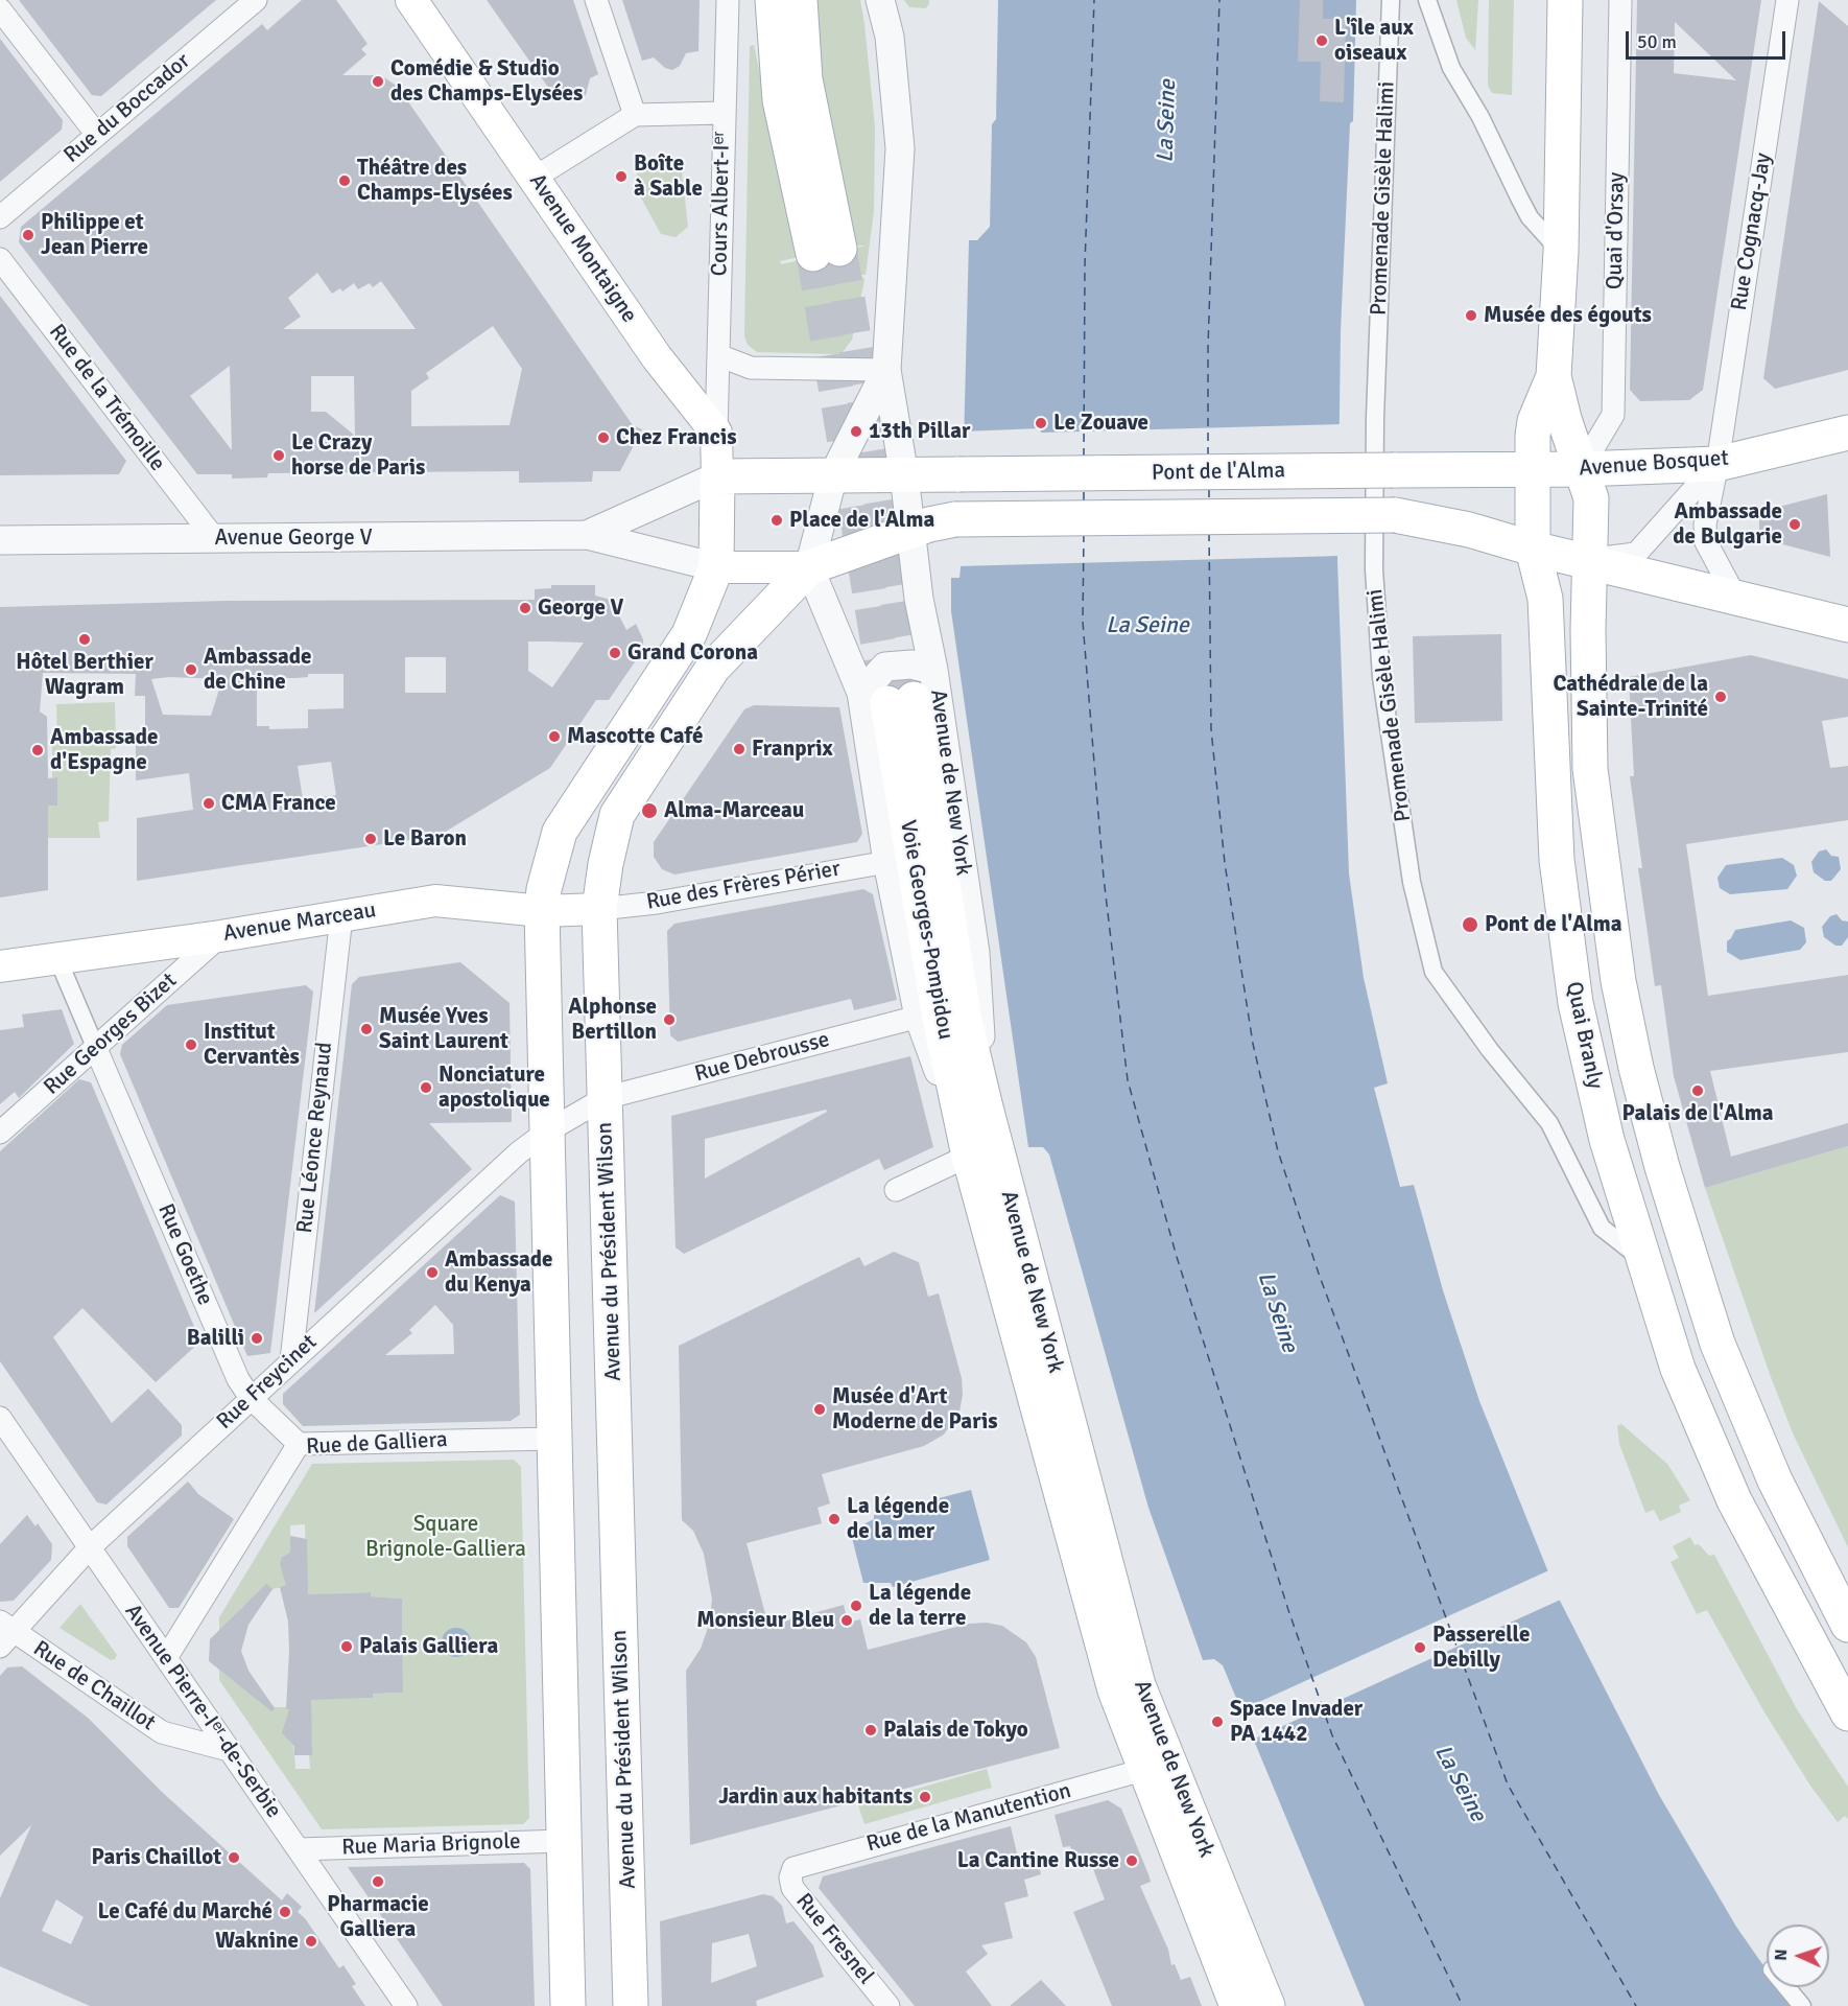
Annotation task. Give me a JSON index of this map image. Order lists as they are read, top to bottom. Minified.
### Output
{"streets":{"main road":["Avenue Montaigne","Avenue Bosquet","Pont de l'Alma","Avenue de New York","Avenue Marceau","Voie Georges-Pompidou","Quai Branly","Avenue du Président Wilson"],"street":["Rue du Boccador","Promenade Gisèle Halimi","Cours Albert-Iᵉʳ","Quai d'Orsay","Rue Cognacq-Jay","Rue de la Trémoille","Avenue George V","Rue des Frères Périer","Rue Georges Bizet","Rue Debrousse","Rue Léonce Reynaud","Rue Goethe","Rue Freycinet","Rue de Galliera","Rue de Chaillot","Avenue Pierre-Iᵉʳ-de-Serbie","Rue de la Manutention","Rue Maria Brignole","Rue Fresnel"]},"crossings":[["Promenade Gisèle Halimi","Quai Branly"],["Cours Albert-Iᵉʳ","Avenue Montaigne"],["Quai d'Orsay","Avenue Bosquet"],["Quai d'Orsay","Quai Branly"],["Rue Cognacq-Jay","Avenue Bosquet"],["Rue Cognacq-Jay","Pont de l'Alma"],["Rue de la Trémoille","Avenue George V"],["Avenue Bosquet","Pont de l'Alma"],["Avenue Bosquet","Quai Branly"],["Pont de l'Alma","Avenue de New York"],["Pont de l'Alma","Quai Branly"],["Avenue de New York","Rue des Frères Périer"],["Avenue de New York","Voie Georges-Pompidou"],["Avenue de New York","Rue Debrousse"],["Avenue de New York","Avenue du Président Wilson"],["Avenue de New York","Rue de la Manutention"],["Rue des Frères Périer","Avenue Marceau"],["Rue des Frères Périer","Avenue du Président Wilson"],["Avenue Marceau","Rue Georges Bizet"],["Avenue Marceau","Rue Léonce Reynaud"],["Avenue Marceau","Avenue du Président Wilson"],["Rue Georges Bizet","Rue Goethe"],["Rue Debrousse","Avenue du Président Wilson"],["Rue Debrousse","Rue Freycinet"],["Rue Léonce Reynaud","Rue Freycinet"],["Rue Goethe","Rue Freycinet"],["Rue Goethe","Rue de Galliera"],["Rue Freycinet","Rue de Chaillot"],["Rue Freycinet","Avenue Pierre-Iᵉʳ-de-Serbie"],["Rue de Galliera","Avenue Pierre-Iᵉʳ-de-Serbie"],["Rue de Chaillot","Avenue Pierre-Iᵉʳ-de-Serbie"],["Avenue Pierre-Iᵉʳ-de-Serbie","Rue Maria Brignole"],["Rue de la Manutention","Rue Fresnel"]],"water":["La Seine"],"parks":["Square Brignole-Galliera"],"places":["L'île aux oiseaux","Comédie & Studio des Champs-Elysées","Boîte à Sable","Théâtre des Champs-Elysées","Philippe et Jean Pierre","Musée des égouts","Le Zouave","13th Pillar","Chez Francis","Le Crazy horse de Paris","Place de l'Alma","Ambassade de Bulgarie","George V","Hôtel Berthier Wagram","Grand Corona","Ambassade de Chine","Cathédrale de la Sainte-Trinité","Mascotte Café","Franprix","Ambassade d'Espagne","CMA France","Alma-Marceau","Le Baron","Pont de l'Alma","Alphonse Bertillon","Musée Yves Saint Laurent","Institut Cervantès","Nonciature apostolique","Palais de l'Alma","Ambassade du Kenya","Balilli","Musée d'Art Moderne de Paris","La légende de la mer","La légende de la terre","Monsieur Bleu","Palais Galliera","Passerelle Debilly","Space Invader PA 1442","Palais de Tokyo","Jardin aux habitants","Paris Chaillot","La Cantine Russe","Pharmacie Galliera","Le Café du Marché","Waknine"],"scale_bar":"50 m","north":"left"}
